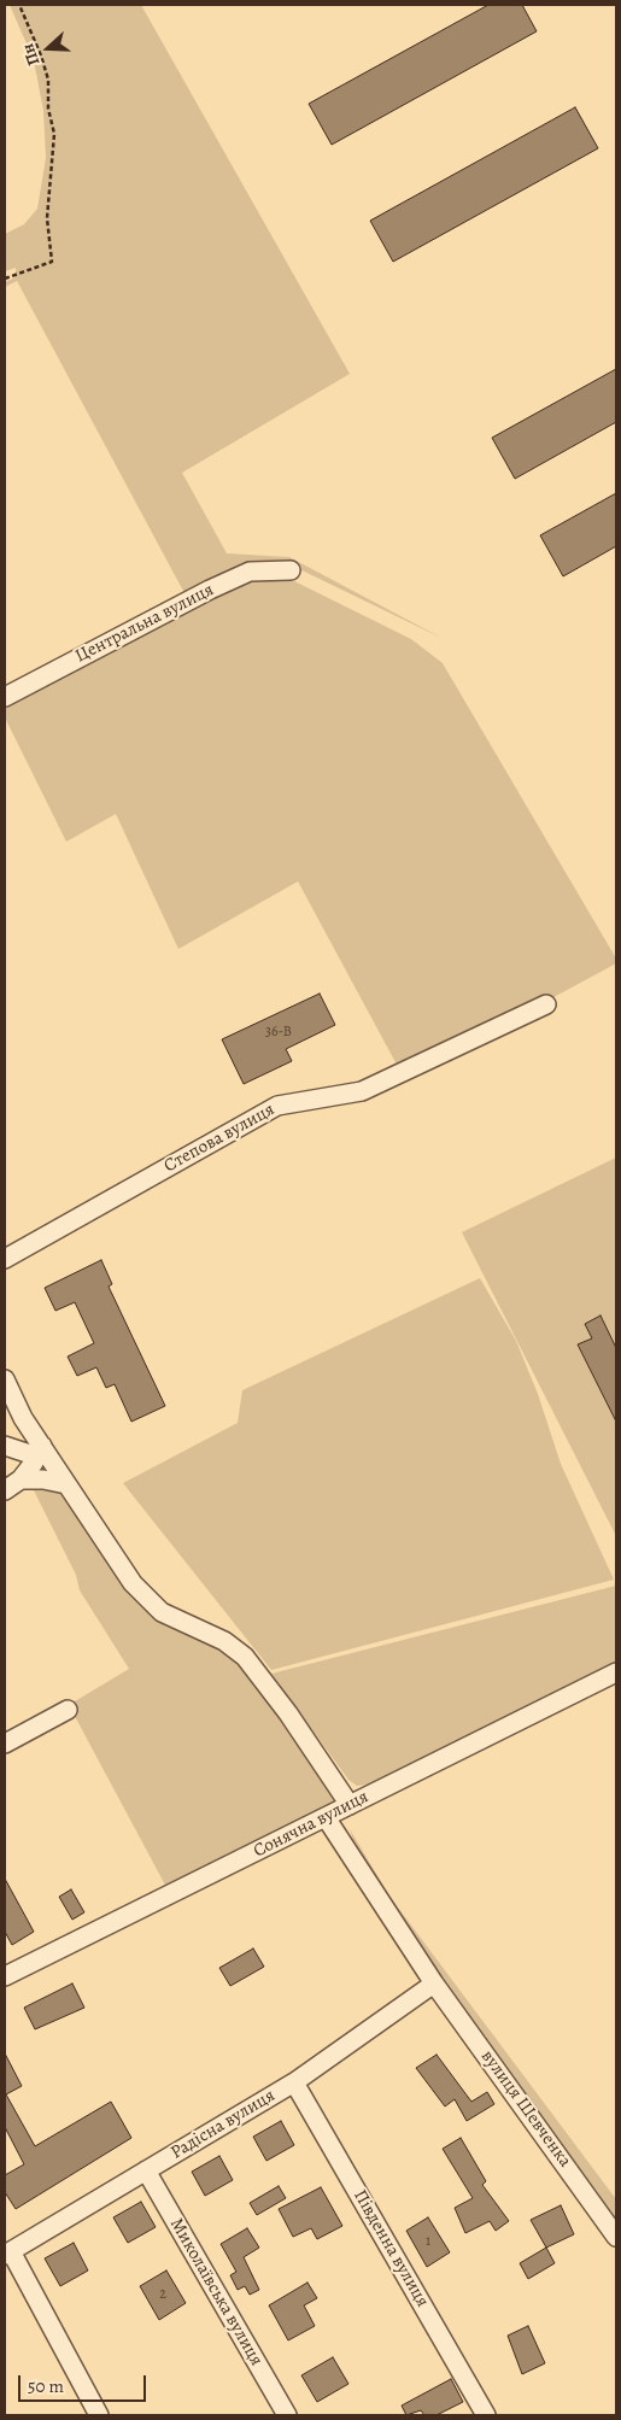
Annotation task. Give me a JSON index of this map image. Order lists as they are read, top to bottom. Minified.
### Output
{"streets":{"street":["Центральна вулиця","Степова вулиця","Сонячна вулиця","вулиця Шевченка","Радісна вулиця","Південна вулиця","Миколаївська вулиця"]},"crossings":[["Сонячна вулиця","вулиця Шевченка"],["вулиця Шевченка","Радісна вулиця"],["Радісна вулиця","Південна вулиця"],["Радісна вулиця","Миколаївська вулиця"]],"house_numbers":["36-В","1","2"],"scale_bar":"50 m","north":"left"}
